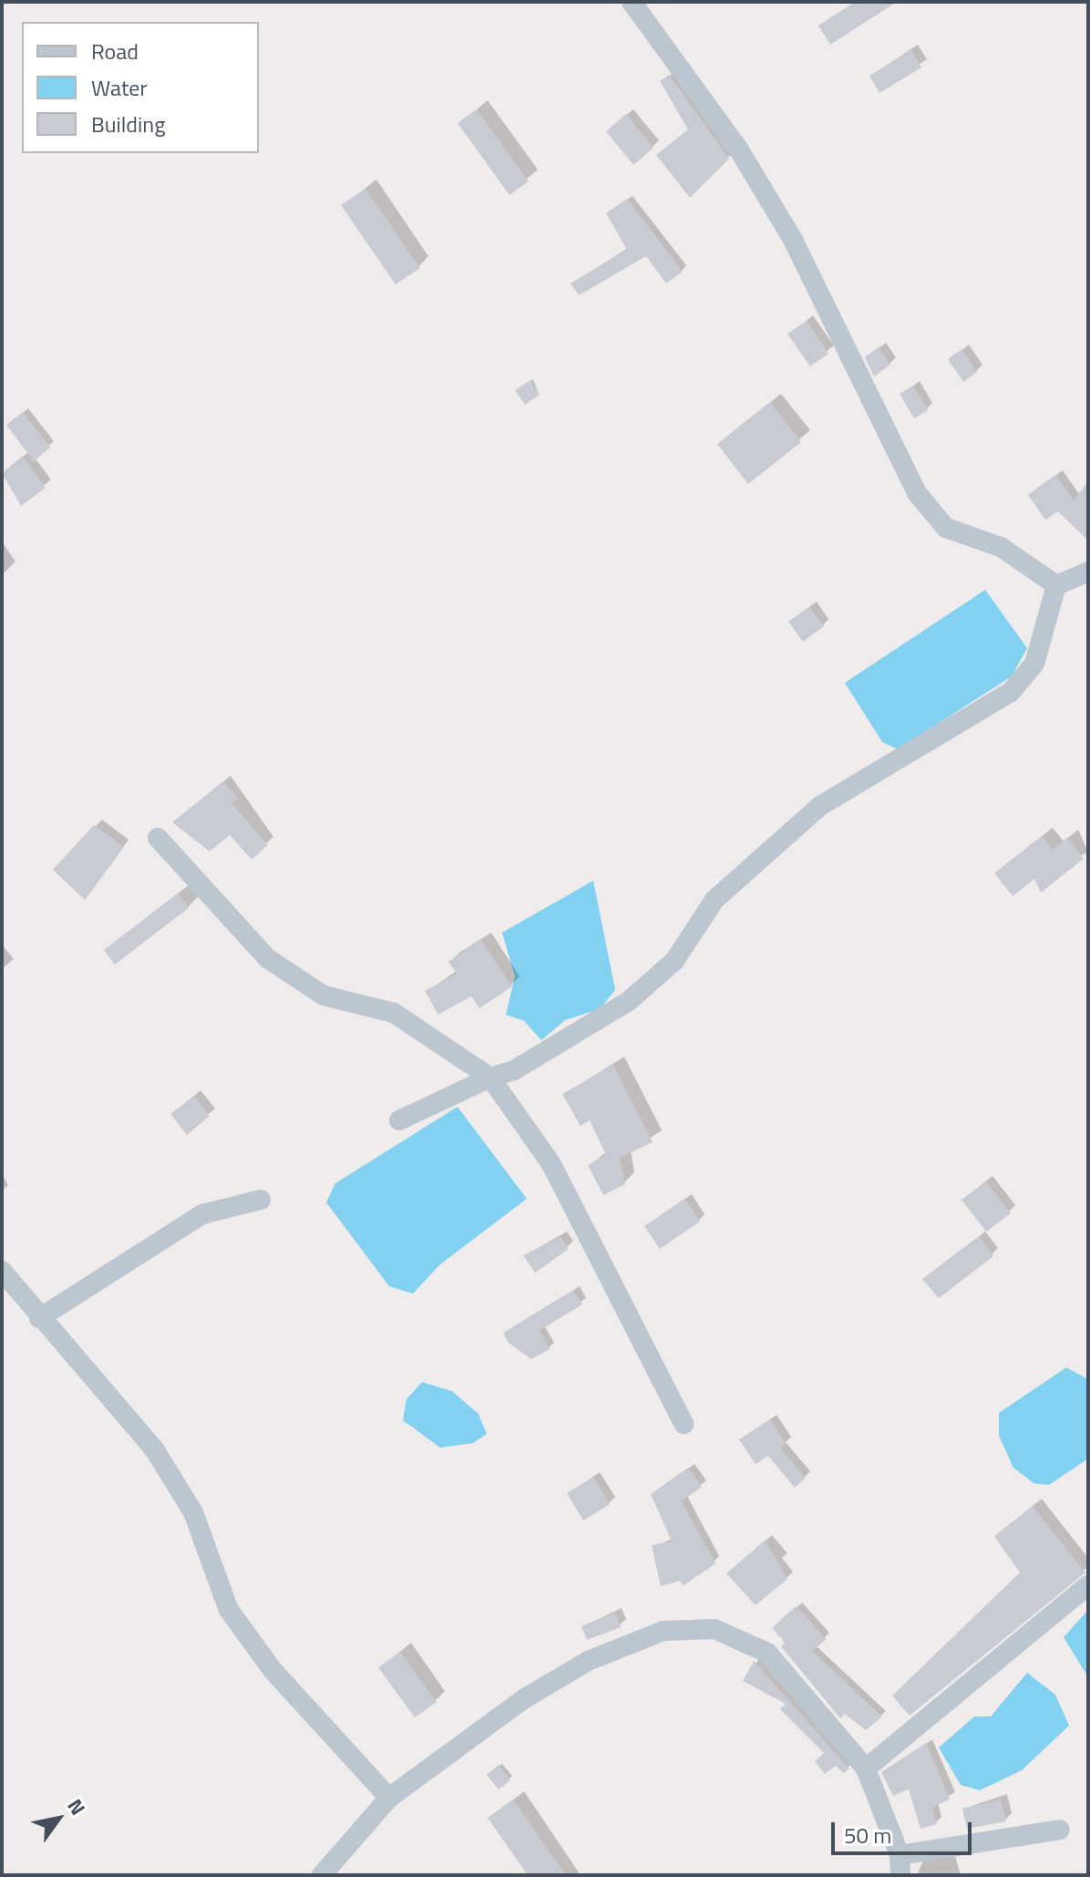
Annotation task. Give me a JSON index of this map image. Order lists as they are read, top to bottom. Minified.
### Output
{"legend":["Road","Water","Building"],"scale_bar":"50 m","north":"top right"}
